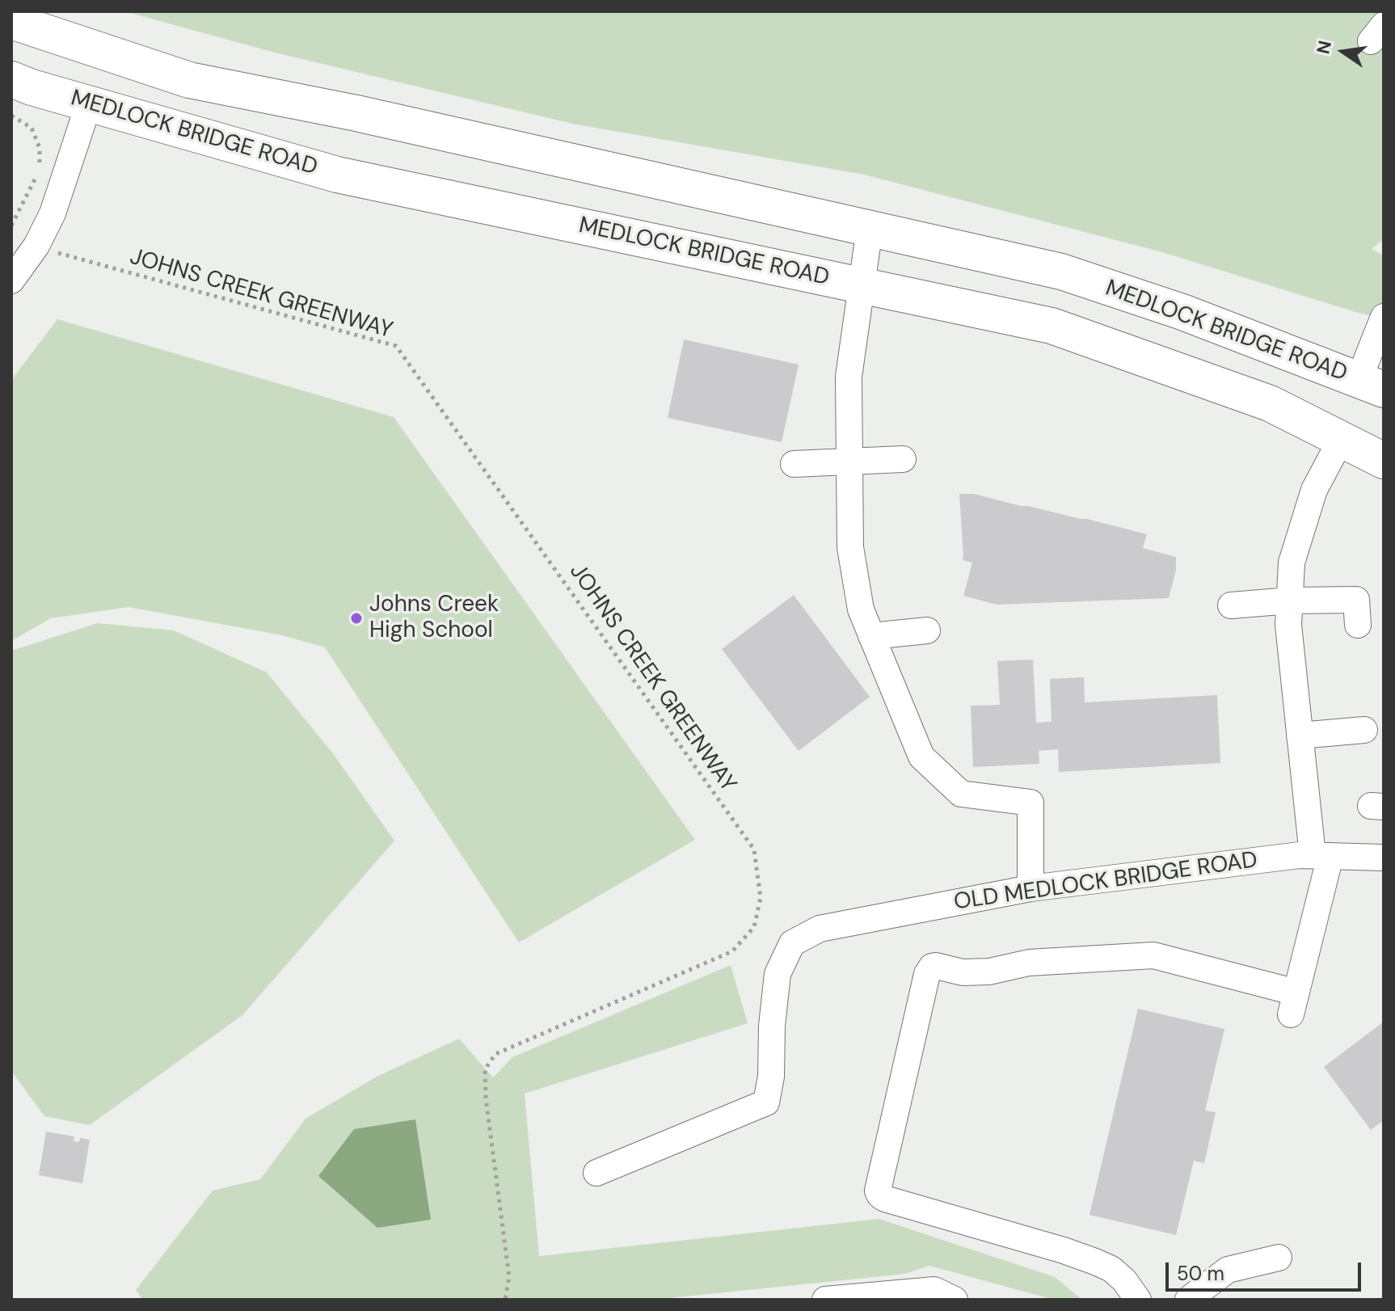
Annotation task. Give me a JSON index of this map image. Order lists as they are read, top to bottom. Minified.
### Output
{"streets":{"highway":["MEDLOCK BRIDGE ROAD"],"street":["OLD MEDLOCK BRIDGE ROAD"],"path":["JOHNS CREEK GREENWAY"]},"places":["Johns Creek High School"],"scale_bar":"50 m","north":"left"}
